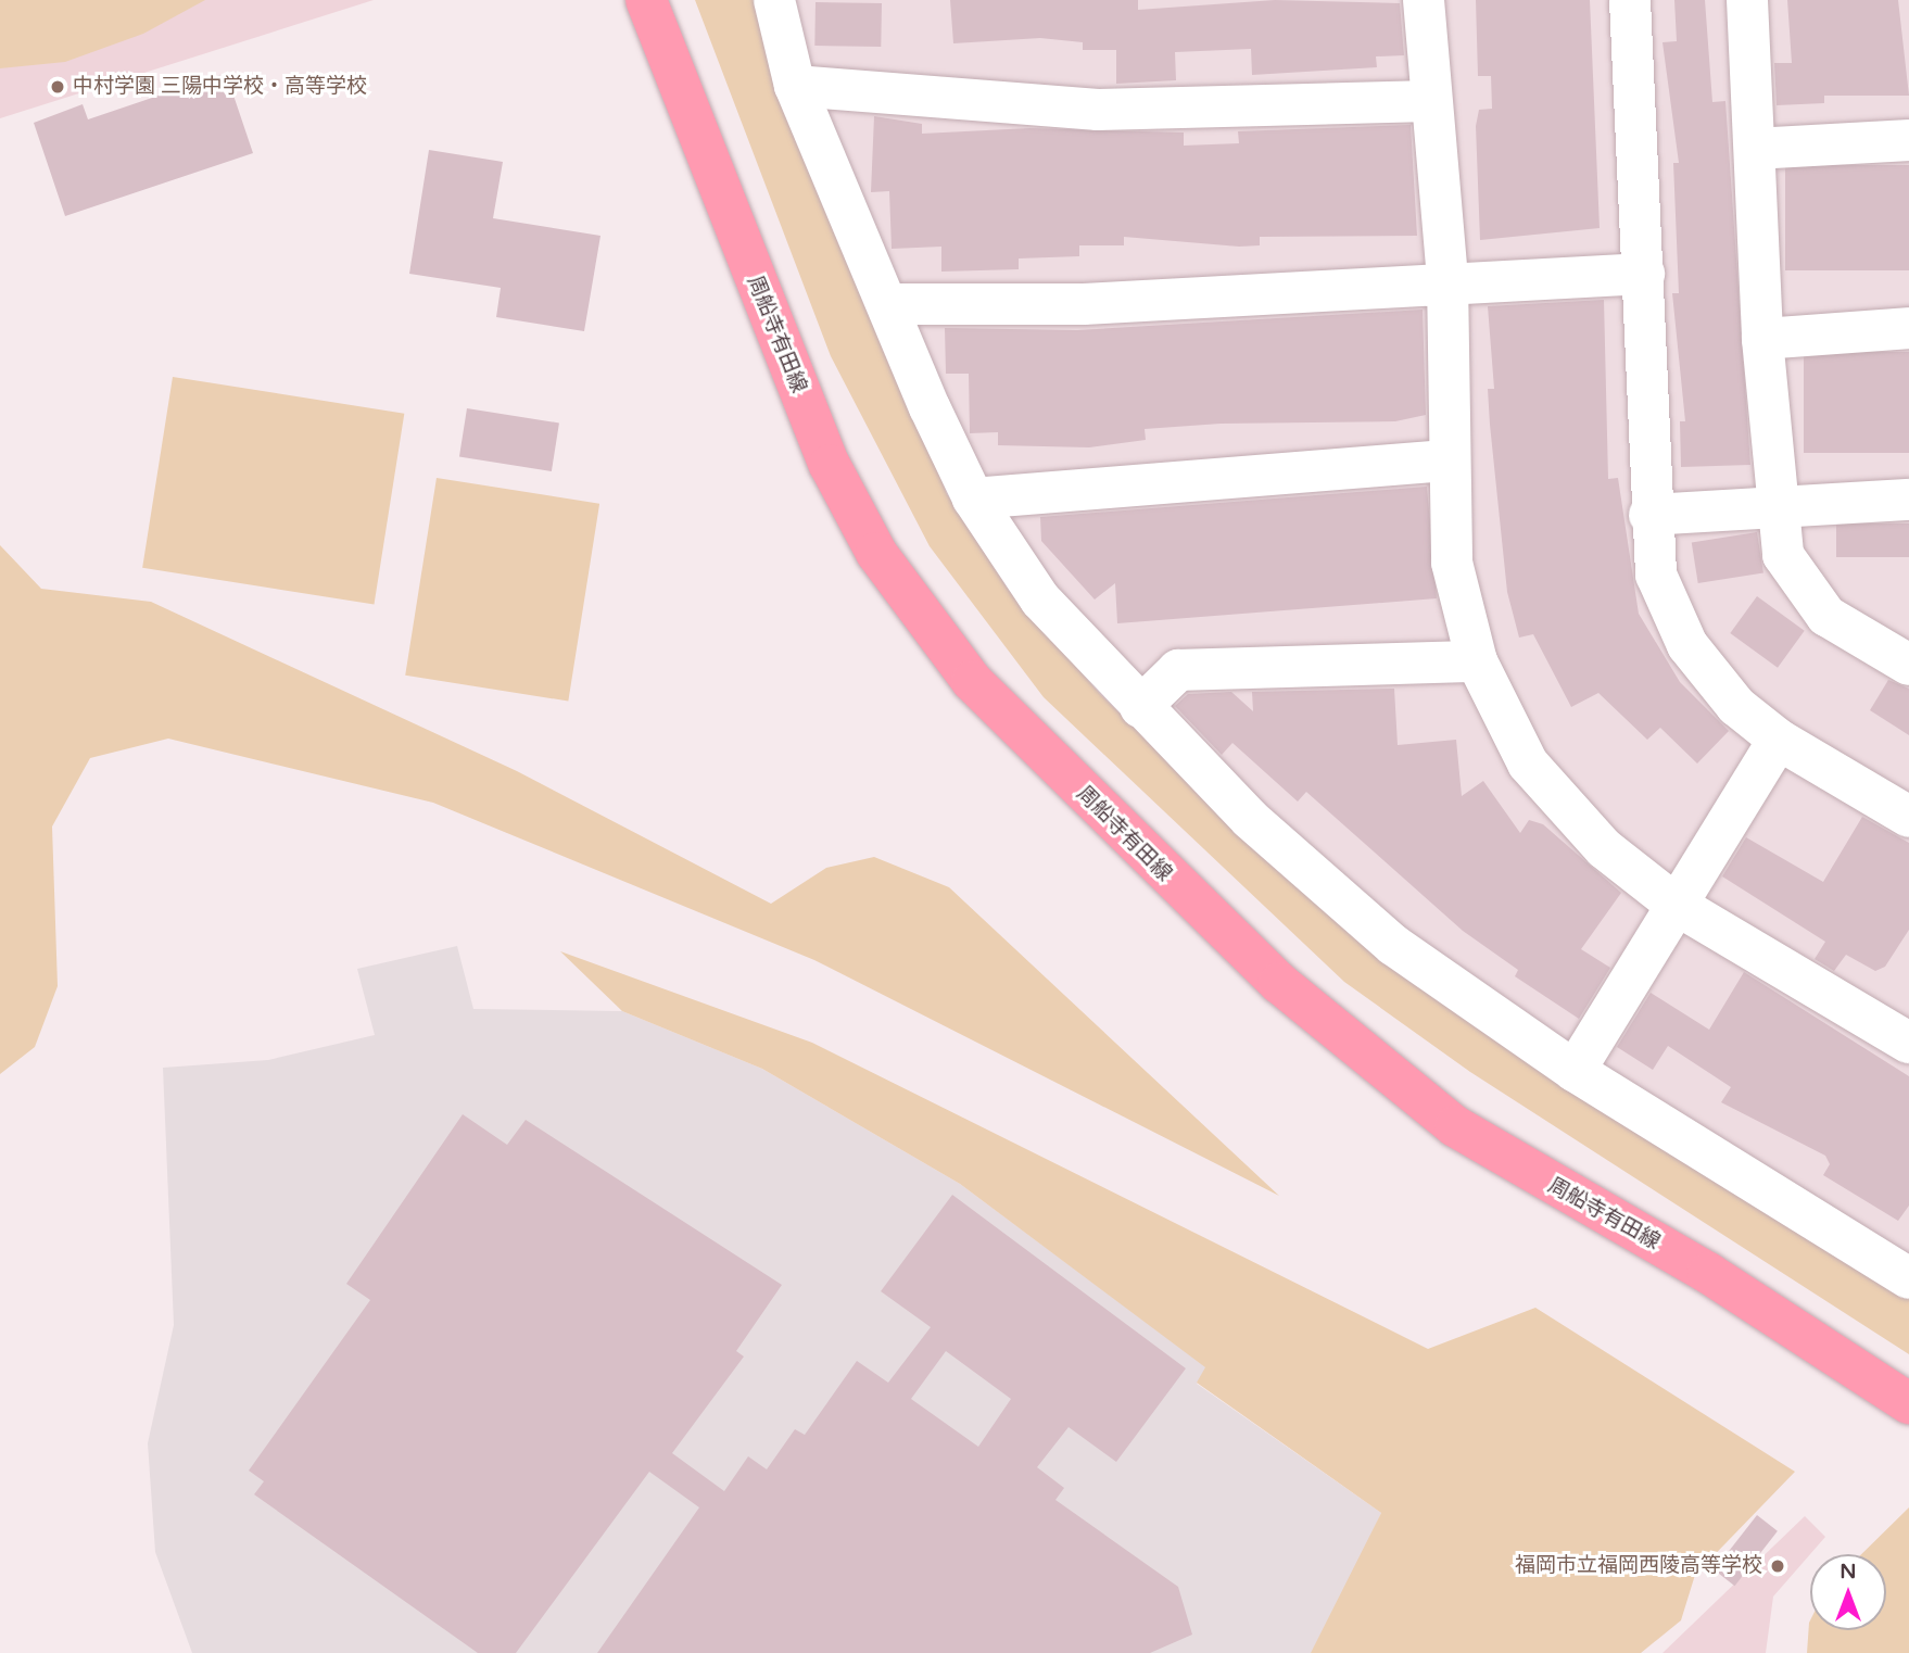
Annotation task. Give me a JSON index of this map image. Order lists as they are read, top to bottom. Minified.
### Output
{"streets":{"main road":["周船寺有田線"]},"places":["中村学園 三陽中学校・高等学校","福岡市立福岡西陵高等学校"],"north":"top"}
